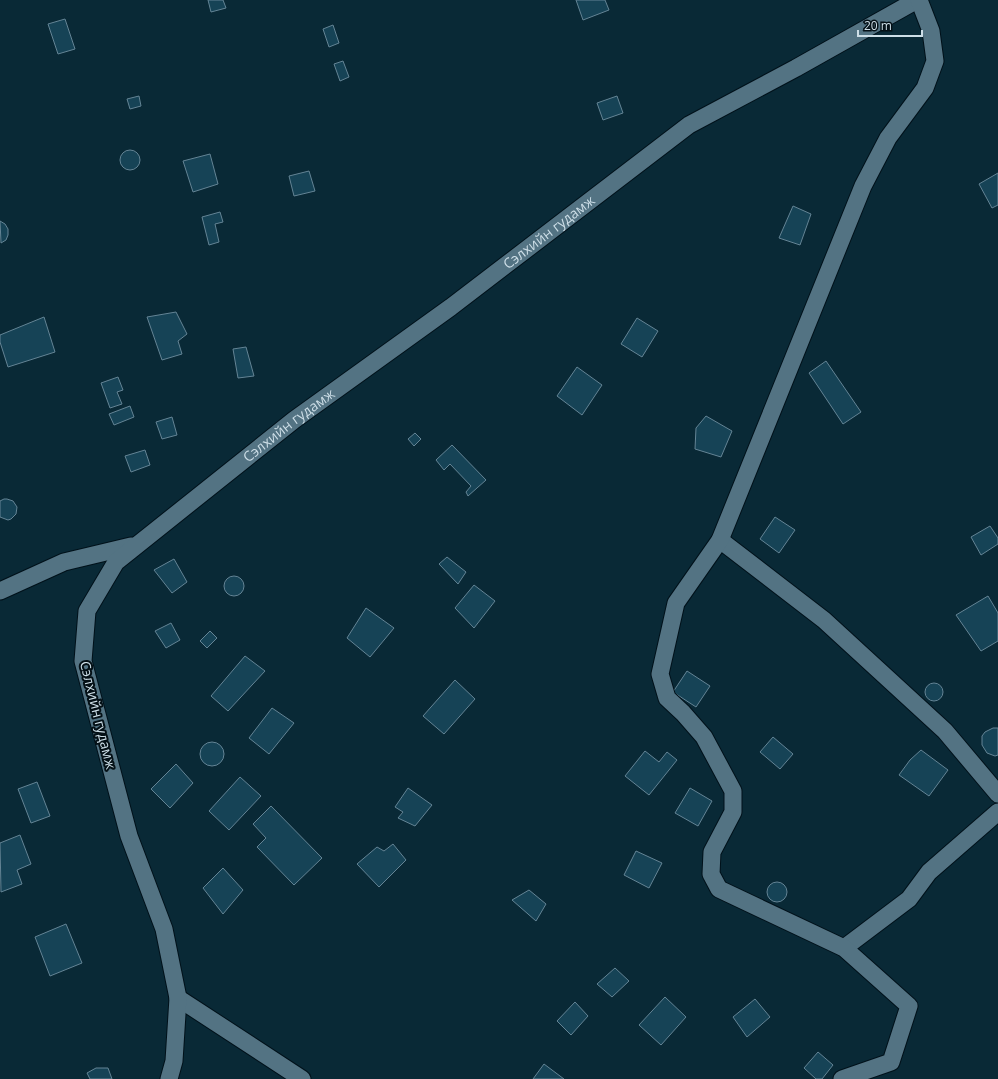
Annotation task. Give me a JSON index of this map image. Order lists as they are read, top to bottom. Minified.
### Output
{"streets":{"street":["Сэлхийн гудамж"]},"scale_bar":"20 m"}
